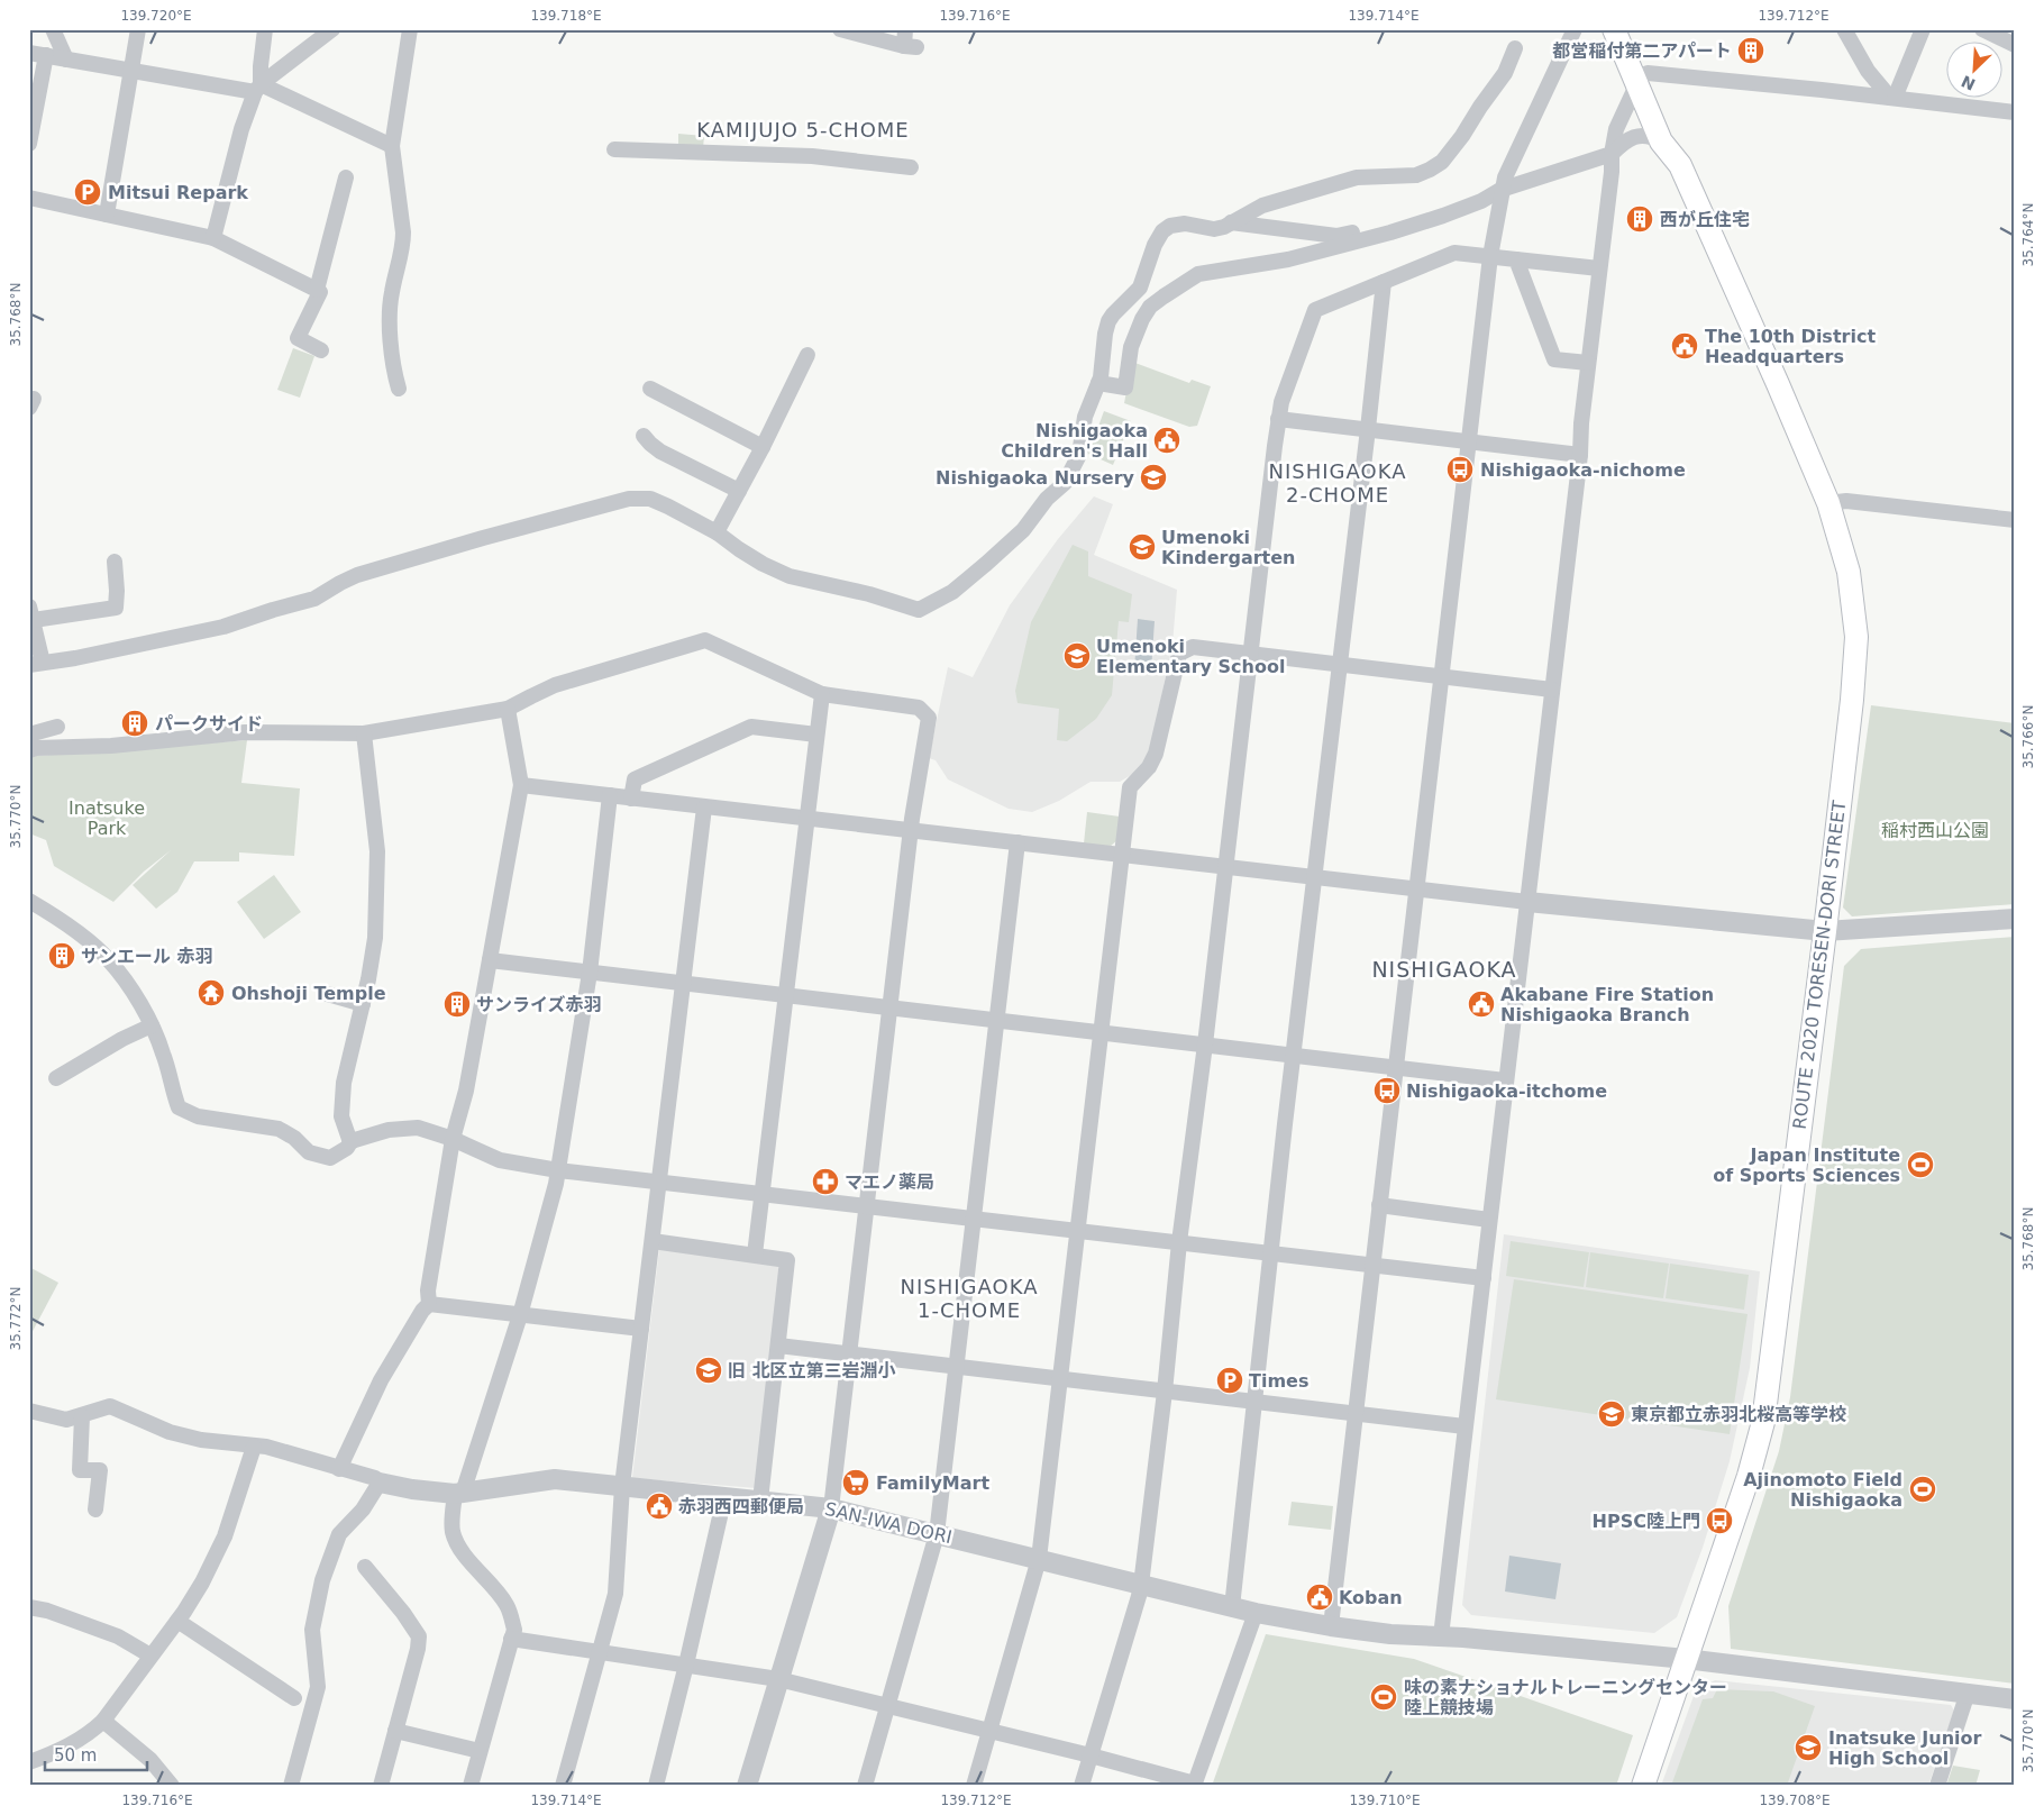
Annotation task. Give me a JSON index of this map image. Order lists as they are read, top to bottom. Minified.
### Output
{"streets":{"main road":["ROUTE 2020 TORESEN-DORI STREET"],"street":["SAN-IWA DORI"]},"crossings":[["ROUTE 2020 TORESEN-DORI STREET","SAN-IWA DORI"]],"districts":["KAMIJUJO 5-CHOME","NISHIGAOKA 2-CHOME","NISHIGAOKA","NISHIGAOKA 1-CHOME"],"parks":["Inatsuke Park","稲村西山公園"],"places":{"building":["都営稲付第二アパート","西が丘住宅","パークサイド","サンエール 赤羽","サンライズ赤羽"],"parking":["Mitsui Repark","Times"],"public building":["The 10th District Headquarters","Nishigaoka Children's Hall","Akabane Fire Station Nishigaoka Branch","赤羽西四郵便局","Koban"],"bus stop":["Nishigaoka-nichome","Nishigaoka-itchome","HPSC陸上門"],"school or university":["Nishigaoka Nursery","Umenoki Kindergarten","Umenoki Elementary School","旧 北区立第三岩淵小","東京都立赤羽北桜高等学校","Inatsuke Junior High School"],"temple":["Ohshoji Temple"],"sports":["Japan Institute of Sports Sciences","Ajinomoto Field Nishigaoka","味の素ナショナルトレーニングセンター 陸上競技場"],"pharmacy":["マエノ薬局"],"supermarket":["FamilyMart"]},"scale_bar":"50 m","north":"bottom left","coordinates":["139.720°E","139.718°E","139.716°E","139.714°E","139.712°E","35.764°N","35.768°N","35.766°N","35.770°N","35.772°N","139.710°E","139.708°E"]}
